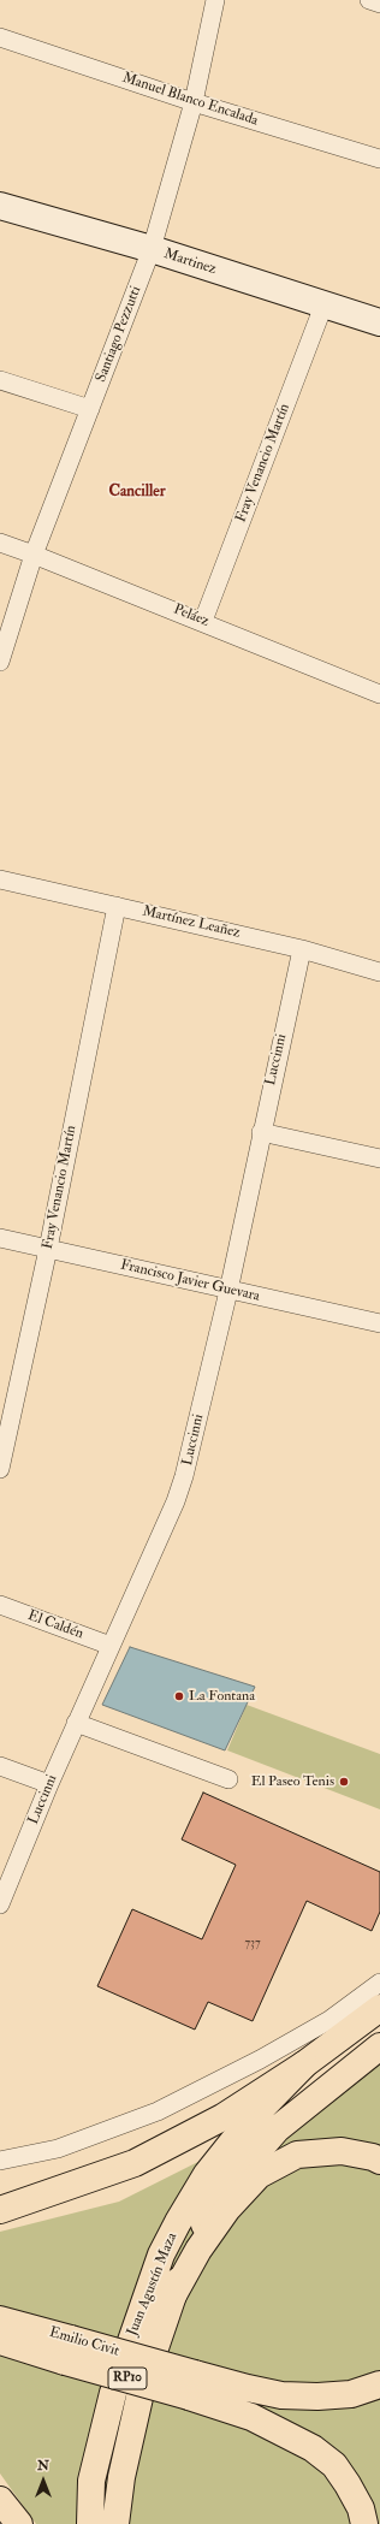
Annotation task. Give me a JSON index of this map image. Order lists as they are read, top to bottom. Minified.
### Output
{"streets":{"main road":["Juan Agustín Maza","Emilio Civit","RP10"],"street":["Manuel Blanco Encalada","Martinez","Santiago Pezzutti","Fray Venancio Martín","Peláez","Martínez Leañez","Luccinni","Francisco Javier Guevara","El Caldén"]},"crossings":[["Manuel Blanco Encalada","Santiago Pezzutti"],["Martinez","Santiago Pezzutti"],["Martinez","Fray Venancio Martín"],["Santiago Pezzutti","Peláez"],["Fray Venancio Martín","Peláez"],["Fray Venancio Martín","Martínez Leañez"],["Fray Venancio Martín","Francisco Javier Guevara"],["Martínez Leañez","Luccinni"],["Luccinni","Francisco Javier Guevara"],["Luccinni","El Caldén"]],"districts":["Canciller"],"places":["La Fontana","El Paseo Tenis"],"house_numbers":["737"],"north":"top"}
